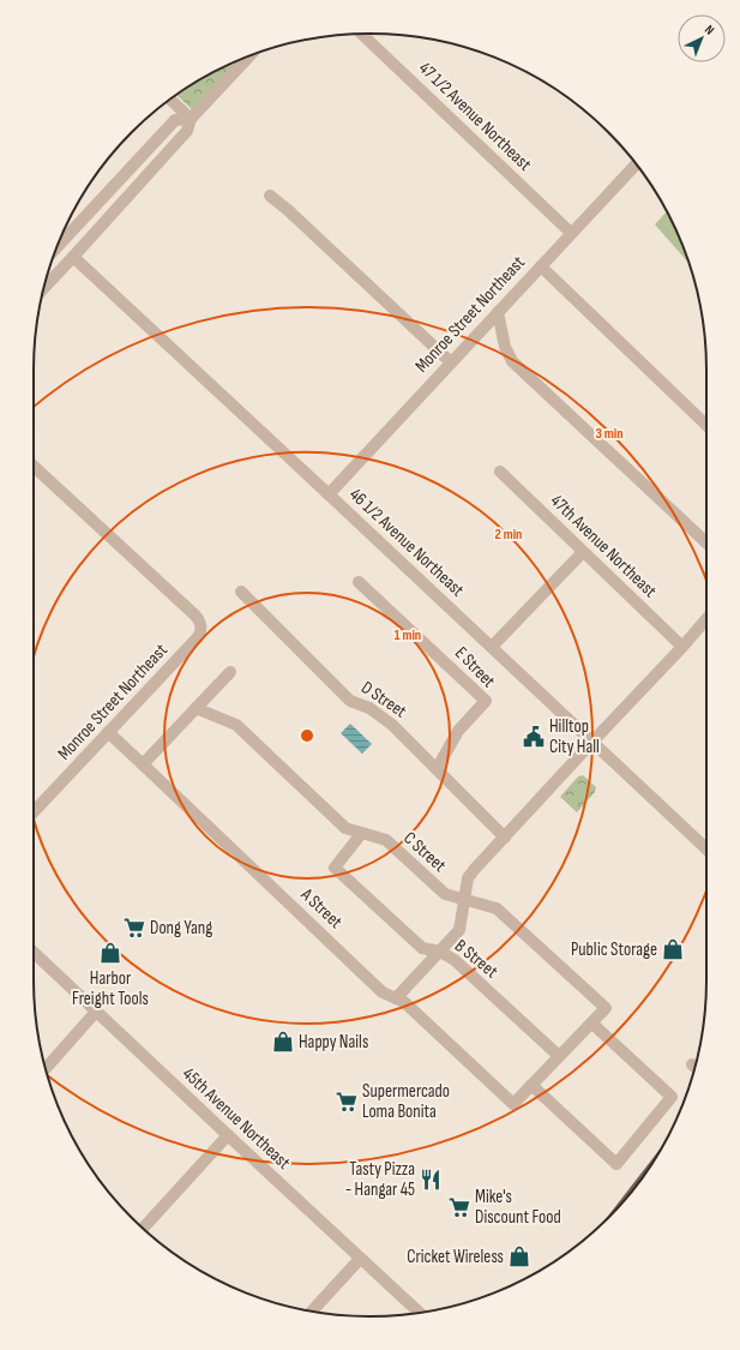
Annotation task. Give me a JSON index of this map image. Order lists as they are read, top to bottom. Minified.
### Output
{"streets":{"street":["47 1/2 Avenue Northeast","Monroe Street Northeast","46 1/2 Avenue Northeast","47th Avenue Northeast","E Street","D Street","C Street","A Street","B Street","45th Avenue Northeast"]},"crossings":[["47 1/2 Avenue Northeast","Monroe Street Northeast"],["Monroe Street Northeast","46 1/2 Avenue Northeast"],["Monroe Street Northeast","A Street"],["E Street","D Street"],["C Street","B Street"]],"places":{"public building":["Hilltop City Hall"],"supermarket":["Dong Yang","Supermercado Loma Bonita","Mike's Discount Food"],"shop":["Public Storage","Harbor Freight Tools","Happy Nails","Cricket Wireless"],"restaurant":["Tasty Pizza - Hangar 45"]},"north":"top right","rings":["3 min","2 min","1 min"]}
